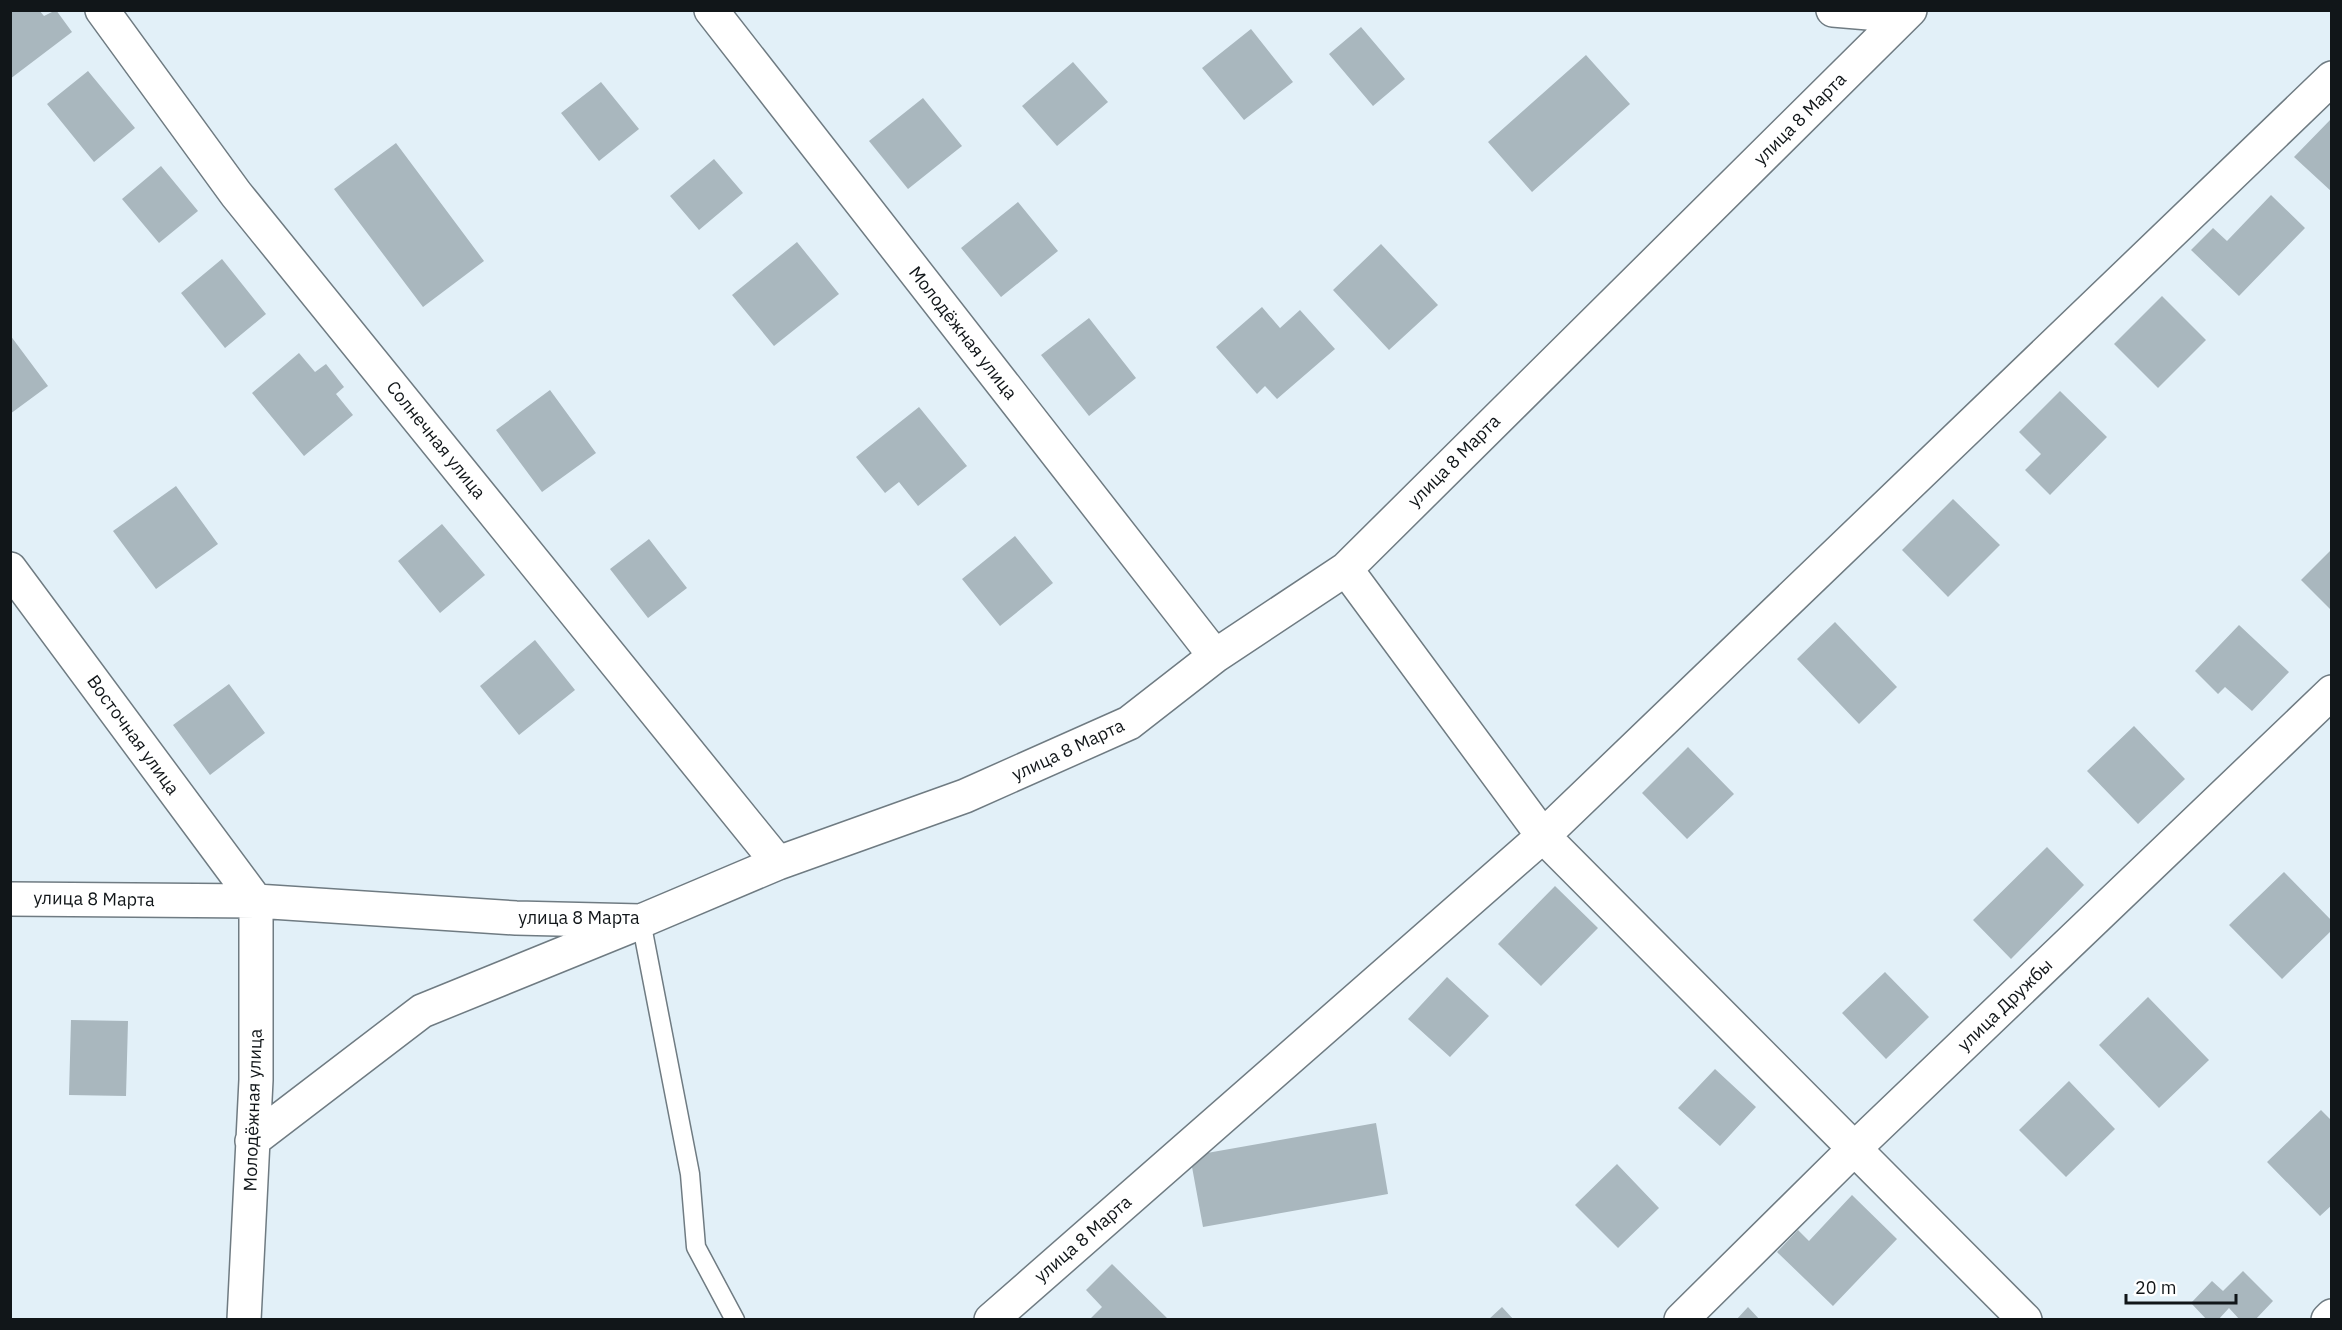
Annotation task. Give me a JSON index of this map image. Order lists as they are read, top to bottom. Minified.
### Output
{"streets":{"street":["улица 8 Марта","Молодёжная улица","Солнечная улица","Восточная улица","улица Дружбы"]},"crossings":[["улица 8 Марта","Молодёжная улица"],["улица 8 Марта","Солнечная улица"],["улица 8 Марта","Восточная улица"],["Молодёжная улица","Восточная улица"]],"scale_bar":"20 m"}
